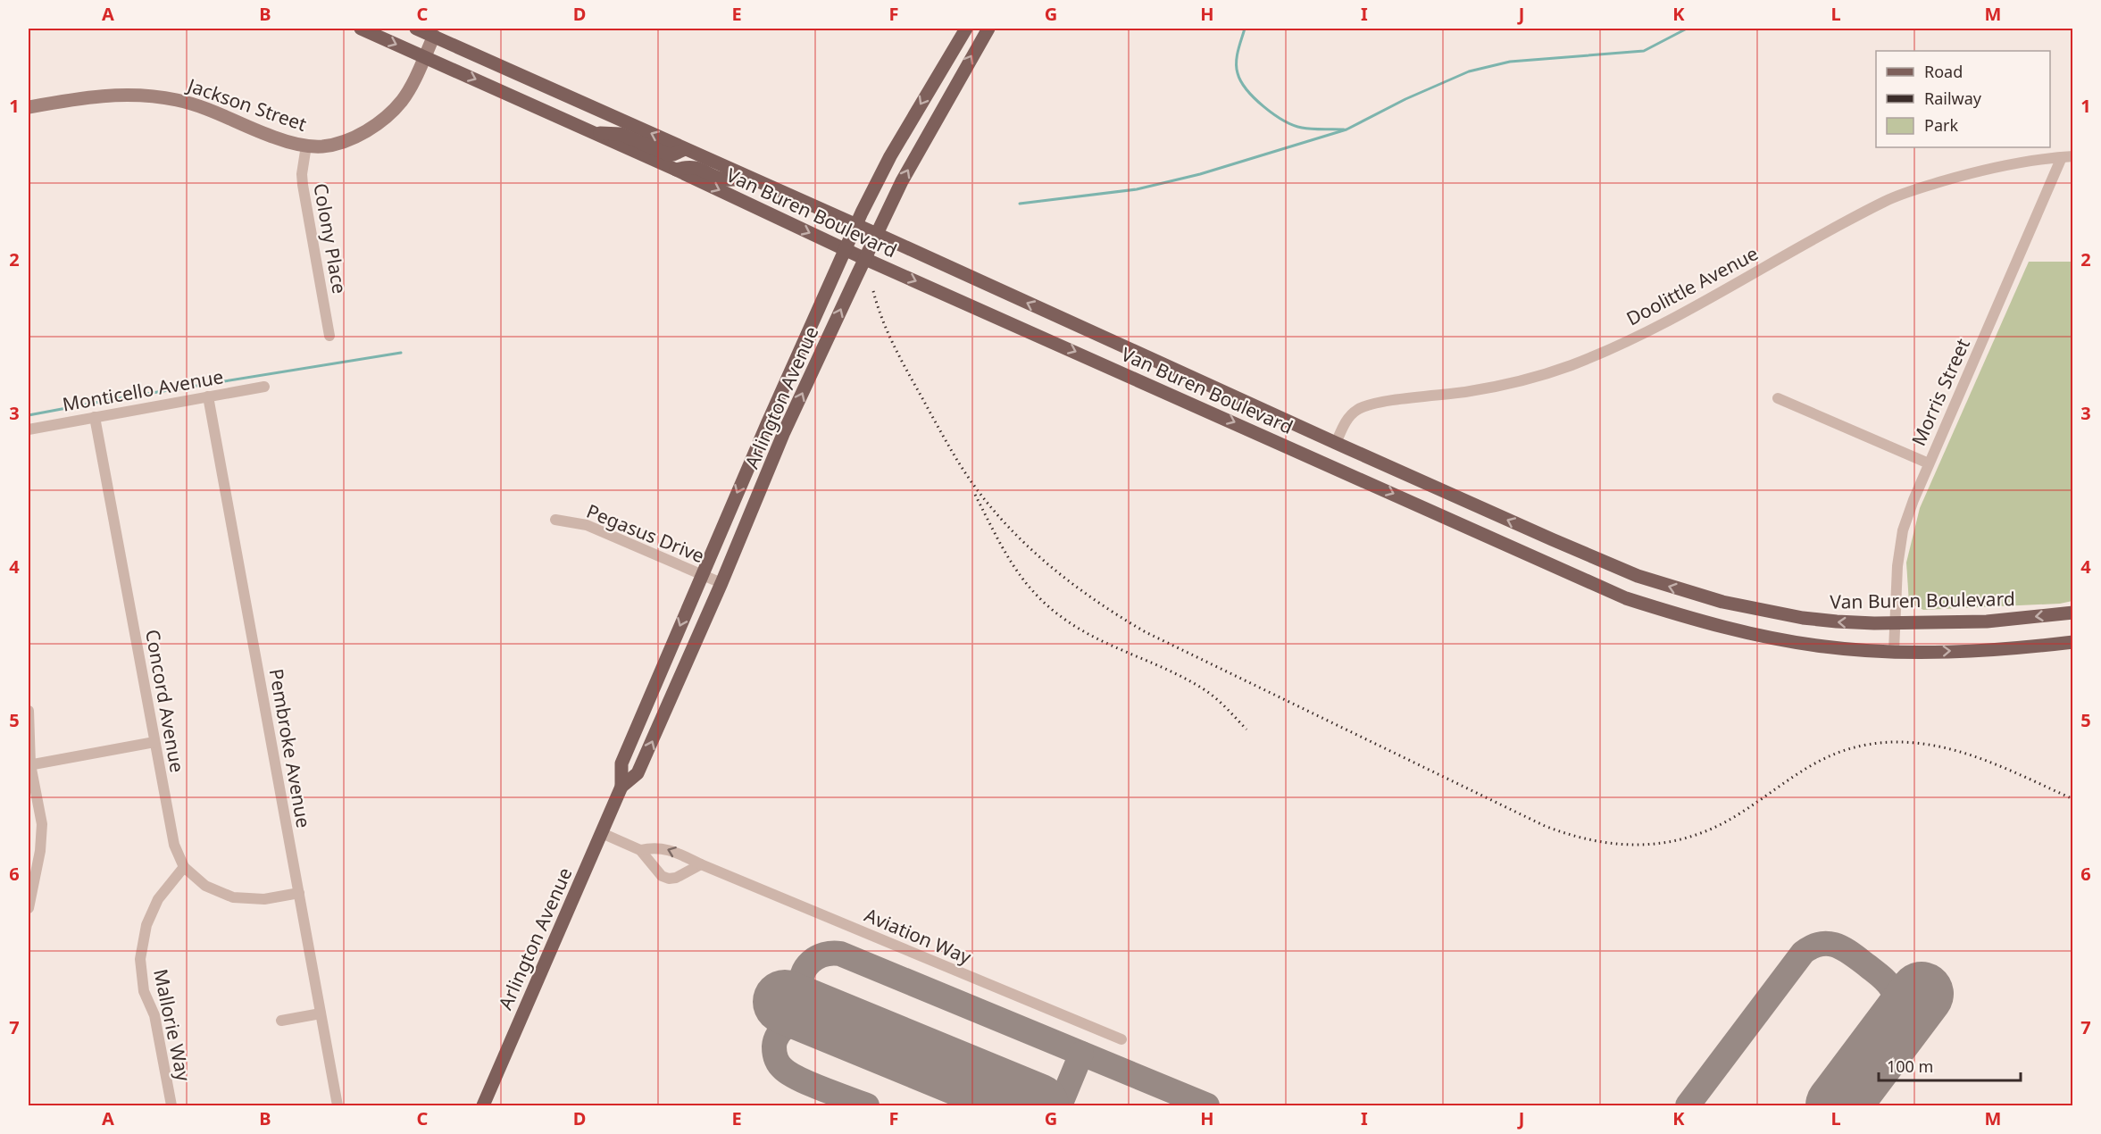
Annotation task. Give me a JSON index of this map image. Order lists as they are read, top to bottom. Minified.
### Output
{"streets":{"main road":["Jackson Street","Van Buren Boulevard","Arlington Avenue"],"street":["Colony Place","Doolittle Avenue","Monticello Avenue","Morris Street","Pegasus Drive","Concord Avenue","Pembroke Avenue","Aviation Way","Mallorie Way"]},"crossings":[["Jackson Street","Van Buren Boulevard"],["Jackson Street","Colony Place"],["Van Buren Boulevard","Doolittle Avenue"],["Van Buren Boulevard","Morris Street"],["Van Buren Boulevard","Arlington Avenue"],["Doolittle Avenue","Morris Street"],["Monticello Avenue","Concord Avenue"],["Monticello Avenue","Pembroke Avenue"],["Arlington Avenue","Pegasus Drive"],["Arlington Avenue","Aviation Way"],["Concord Avenue","Pembroke Avenue"],["Concord Avenue","Mallorie Way"]],"legend":["Road","Railway","Park"],"scale_bar":"100 m","grid":{"columns":["A","B","C","D","E","F","G","H","I","J","K","L","M"],"rows":["1","2","3","4","5","6","7"]}}
